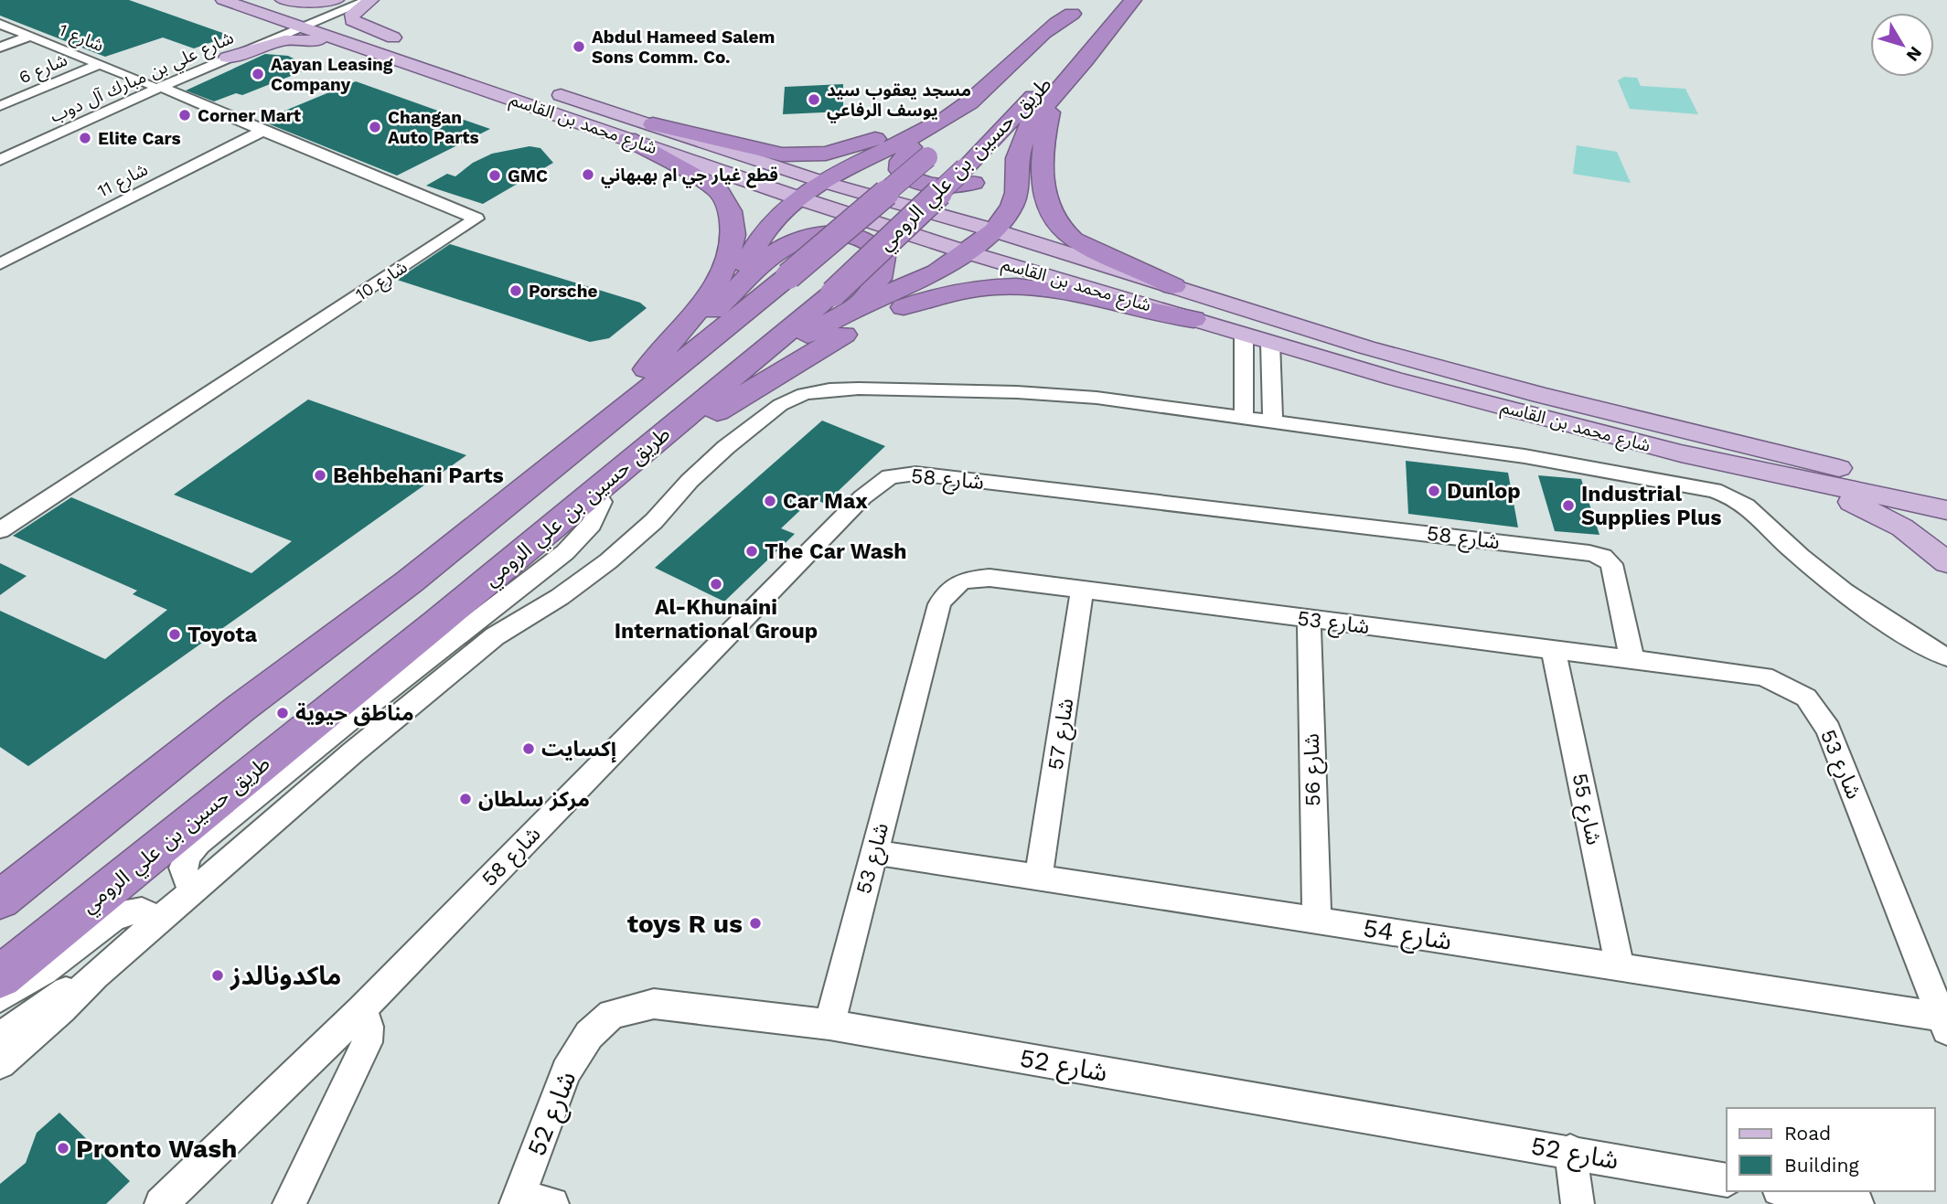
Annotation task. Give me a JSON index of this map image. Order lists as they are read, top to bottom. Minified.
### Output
{"streets":{"highway":["طريق حسين بن علي الرومي"],"main road":["شارع محمد بن القاسم"],"street":["شارع 1","شارع 6","شارع علي بن مبارك آل دوب","شارع 11","شارع 10","شارع 58","شارع 53","شارع 57","شارع 56","شارع 55","شارع 54","شارع 52"]},"crossings":[["شارع 1","شارع 6"],["شارع 1","شارع علي بن مبارك آل دوب"],["شارع 1","شارع 10"],["شارع علي بن مبارك آل دوب","شارع محمد بن القاسم"],["شارع علي بن مبارك آل دوب","شارع 10"],["شارع 11","شارع 10"],["شارع 58","شارع 53"],["شارع 53","شارع 57"],["شارع 53","شارع 56"],["شارع 53","شارع 55"],["شارع 53","شارع 54"],["شارع 53","شارع 52"],["شارع 57","شارع 54"],["شارع 56","شارع 54"],["شارع 55","شارع 54"]],"places":["Abdul Hameed Salem Sons Comm. Co.","Aayan Leasing Company","مسجد يعقوب سيد يوسف الرفاعي","Corner Mart","Changan Auto Parts","Elite Cars","قطع غيار جي ام بهبهاني","GMC","Porsche","Behbehani Parts","Dunlop","Car Max","Industrial Supplies Plus","The Car Wash","Al-Khunaini International Group","Toyota","مناطق حيوية","إكسايت","مركز سلطان","toys R us","ماكدونالدز","Pronto Wash"],"legend":["Road","Building"],"north":"bottom right"}
